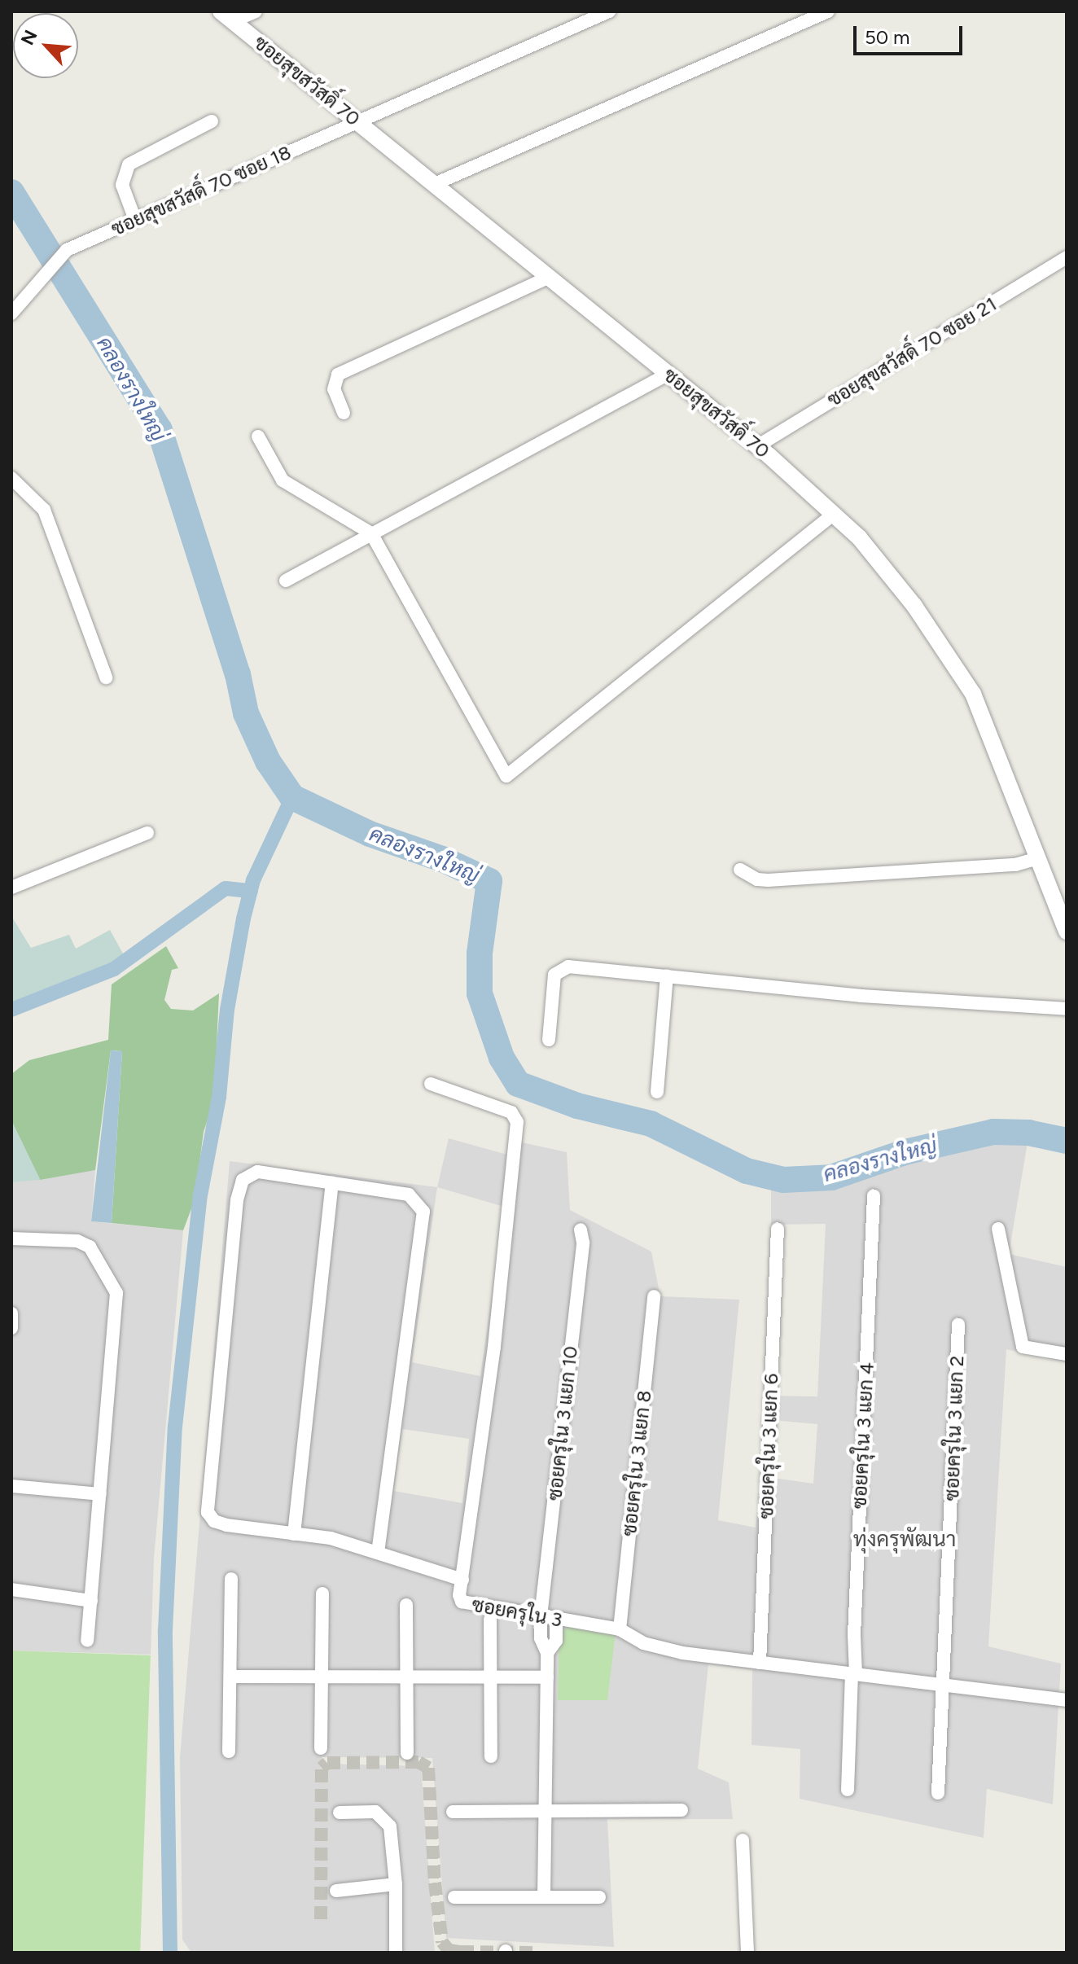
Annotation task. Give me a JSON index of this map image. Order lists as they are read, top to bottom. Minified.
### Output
{"streets":{"street":["ซอยสุขสวัสดิ์ 70","ซอยสุขสวัสดิ์ 70 ซอย 18","ซอยสุขสวัสดิ์ 70 ซอย 21","ซอยครุใน 3 แยก 10","ซอยครุใน 3 แยก 2","ซอยครุใน 3 แยก 4","ซอยครุใน 3 แยก 6","ซอยครุใน 3 แยก 8","ซอยครุใน 3"]},"crossings":[["ซอยสุขสวัสดิ์ 70","ซอยสุขสวัสดิ์ 70 ซอย 18"],["ซอยสุขสวัสดิ์ 70","ซอยสุขสวัสดิ์ 70 ซอย 21"],["ซอยครุใน 3 แยก 10","ซอยครุใน 3"],["ซอยครุใน 3 แยก 2","ซอยครุใน 3"],["ซอยครุใน 3 แยก 4","ซอยครุใน 3"],["ซอยครุใน 3 แยก 6","ซอยครุใน 3"],["ซอยครุใน 3 แยก 8","ซอยครุใน 3"]],"districts":["ทุ่งครุพัฒนา"],"water":["คลองรางใหญ่"],"scale_bar":"50 m","north":"top left"}
